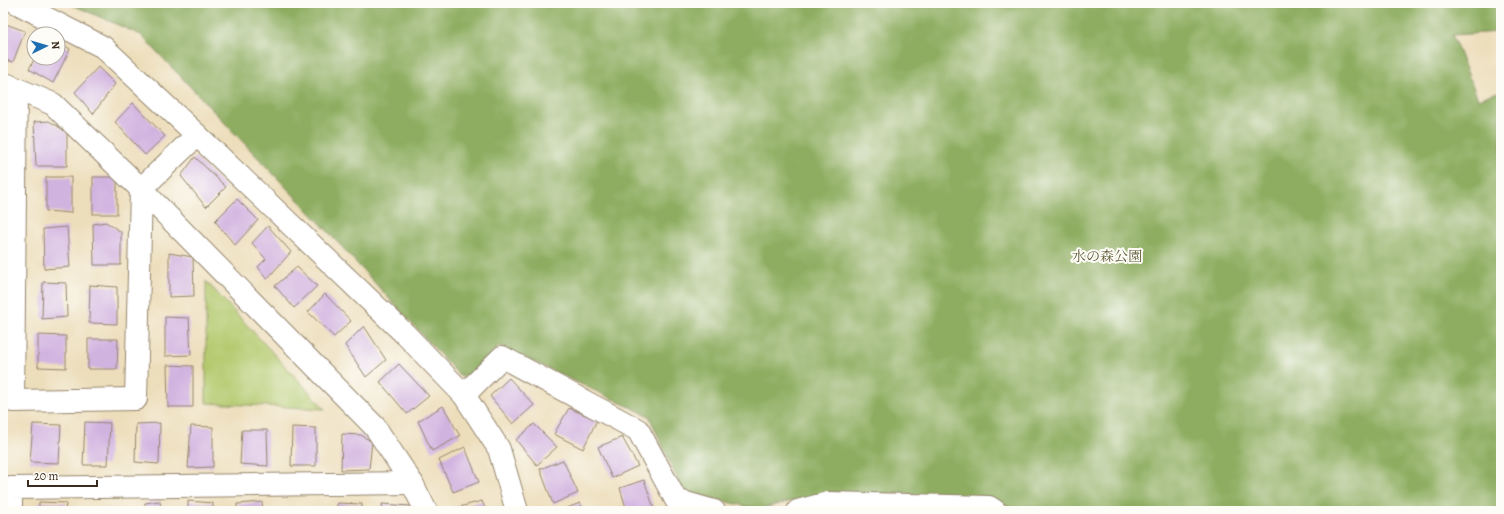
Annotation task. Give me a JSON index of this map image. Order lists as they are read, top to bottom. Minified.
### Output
{"parks":["水の森公園"],"scale_bar":"20 m","north":"right"}
